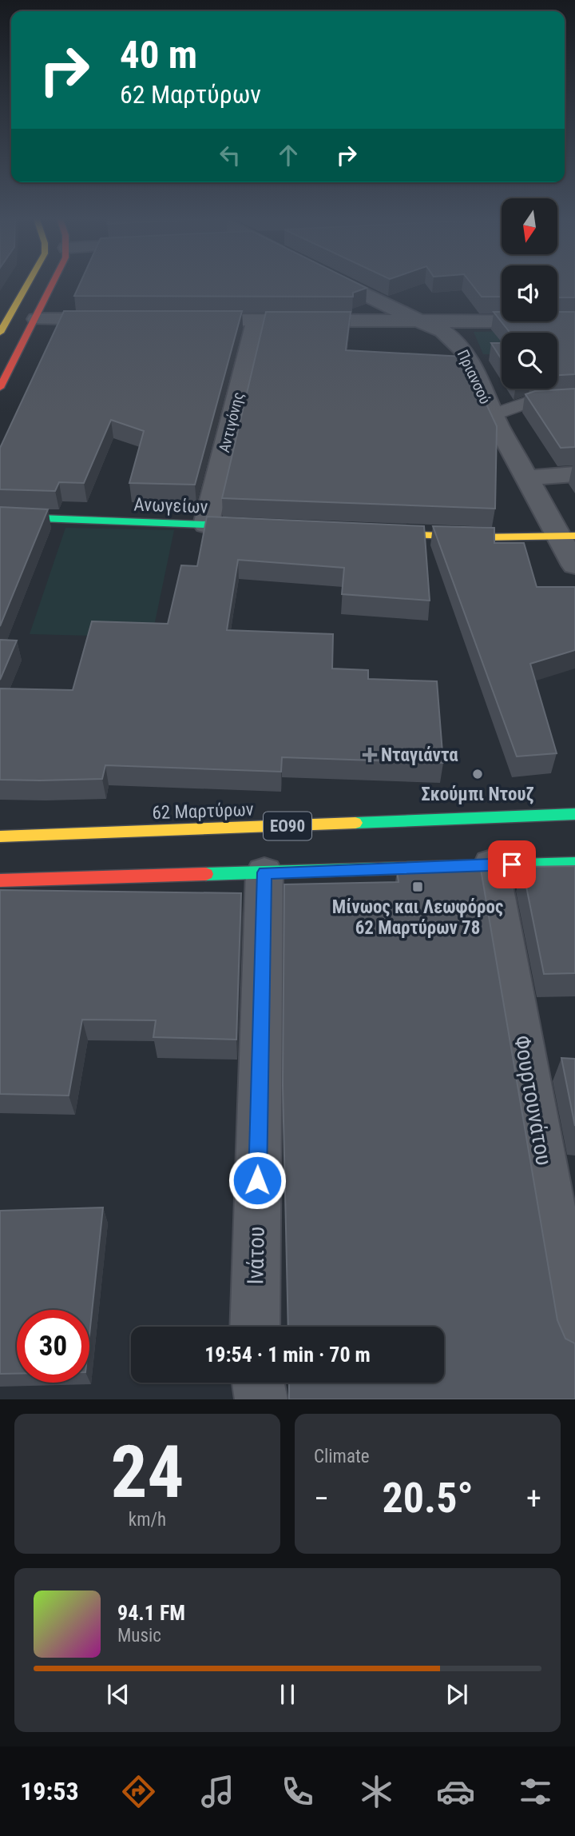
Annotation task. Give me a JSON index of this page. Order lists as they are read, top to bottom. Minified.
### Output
{"streets":{"main road":["Ανωγείων","62 Μαρτύρων","ΕΟ90"],"street":["Πριανσού","Αντιγόνης","Φουρτουνάτου","Ινάτου"]},"crossings":[["Αντιγόνης","Ανωγείων"]],"places":{"health":["Νταγιάντα"],"other":["Σκούμπι Ντουζ"],"transit":["Μίνωος και Λεωφόρος 62 Μαρτύρων 78"]},"north":"bottom","page":{"turn":["40 m","62 Μαρτύρων"],"limit":"30","trip":"19:54 · 1 min · 70 m","tile":[["24","km/h"],"Climate"],"heat":["−","20.5°","+"],"song":["94.1 FM","Music"],"tabs":"19:53"}}
